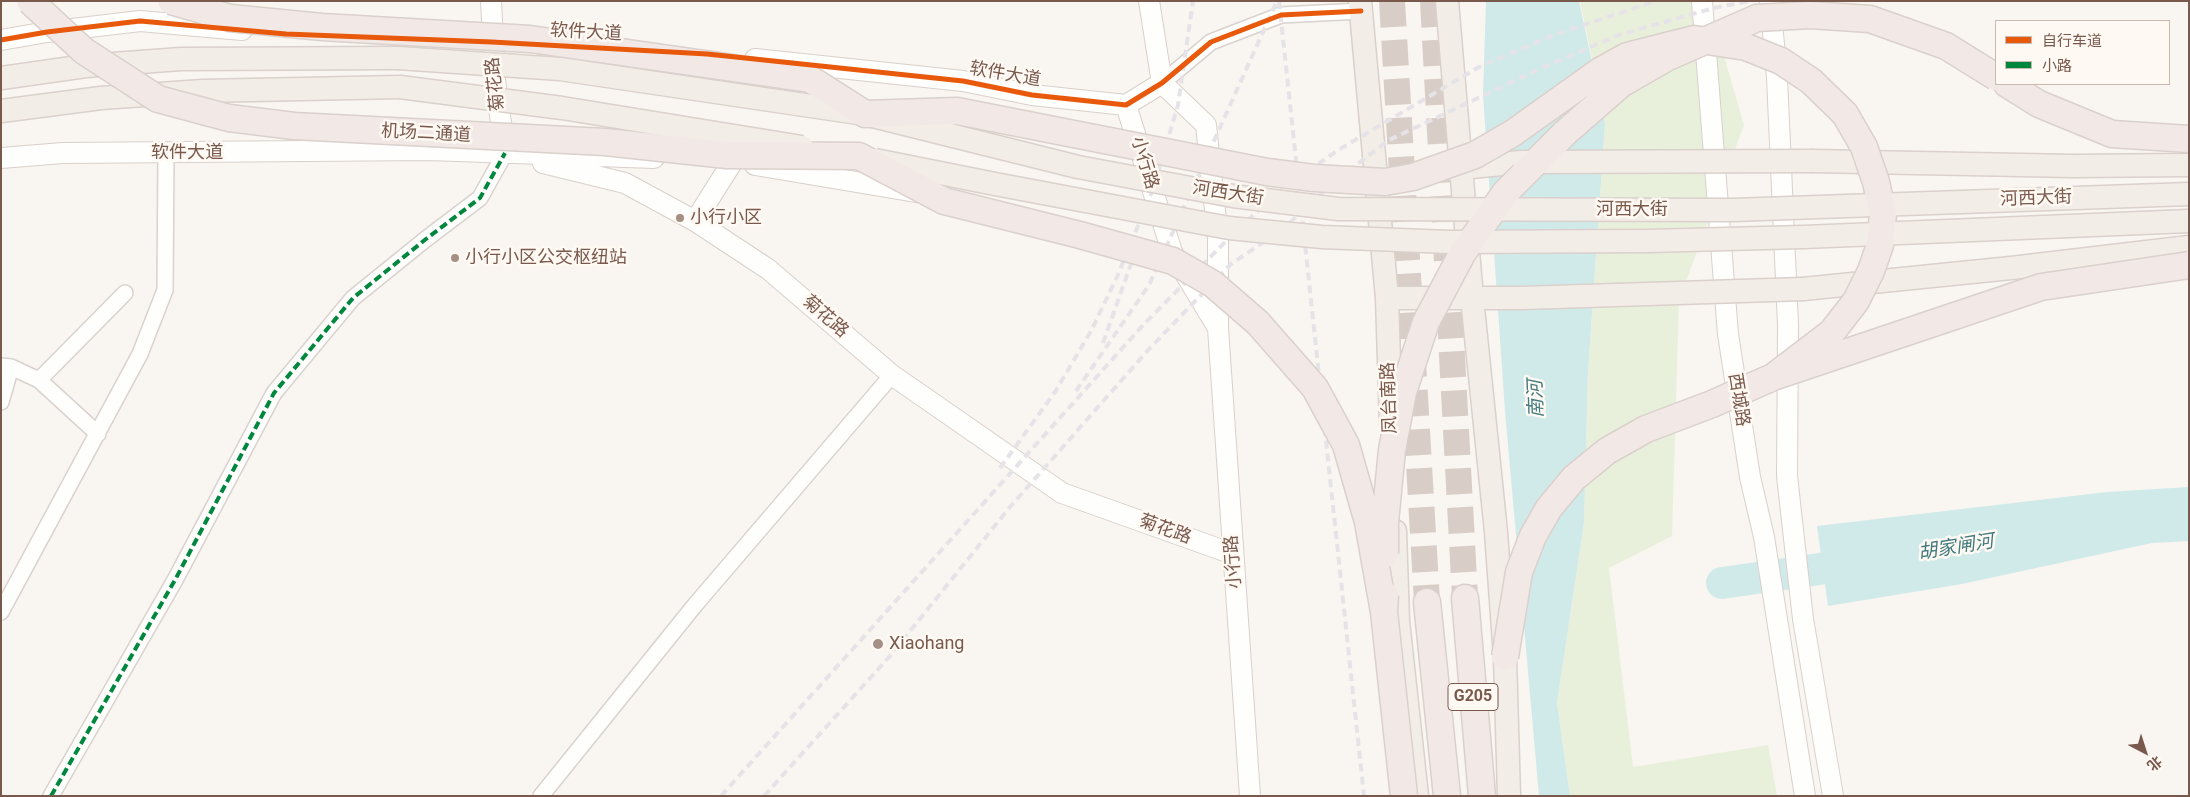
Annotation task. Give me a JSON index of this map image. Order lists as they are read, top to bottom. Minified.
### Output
{"streets":{"highway":["机场二通道","G205"],"main road":["软件大道","河西大街","凤台南路"],"street":["菊花路","小行路","西城路"]},"crossings":[["软件大道","菊花路"],["软件大道","小行路"],["软件大道","河西大街"],["菊花路","小行路"],["机场二通道","河西大街"]],"water":["南河","胡家闸河"],"places":["小行小区","小行小区公交枢纽站","Xiaohang"],"legend":["自行车道","小路"],"north":"bottom right"}
